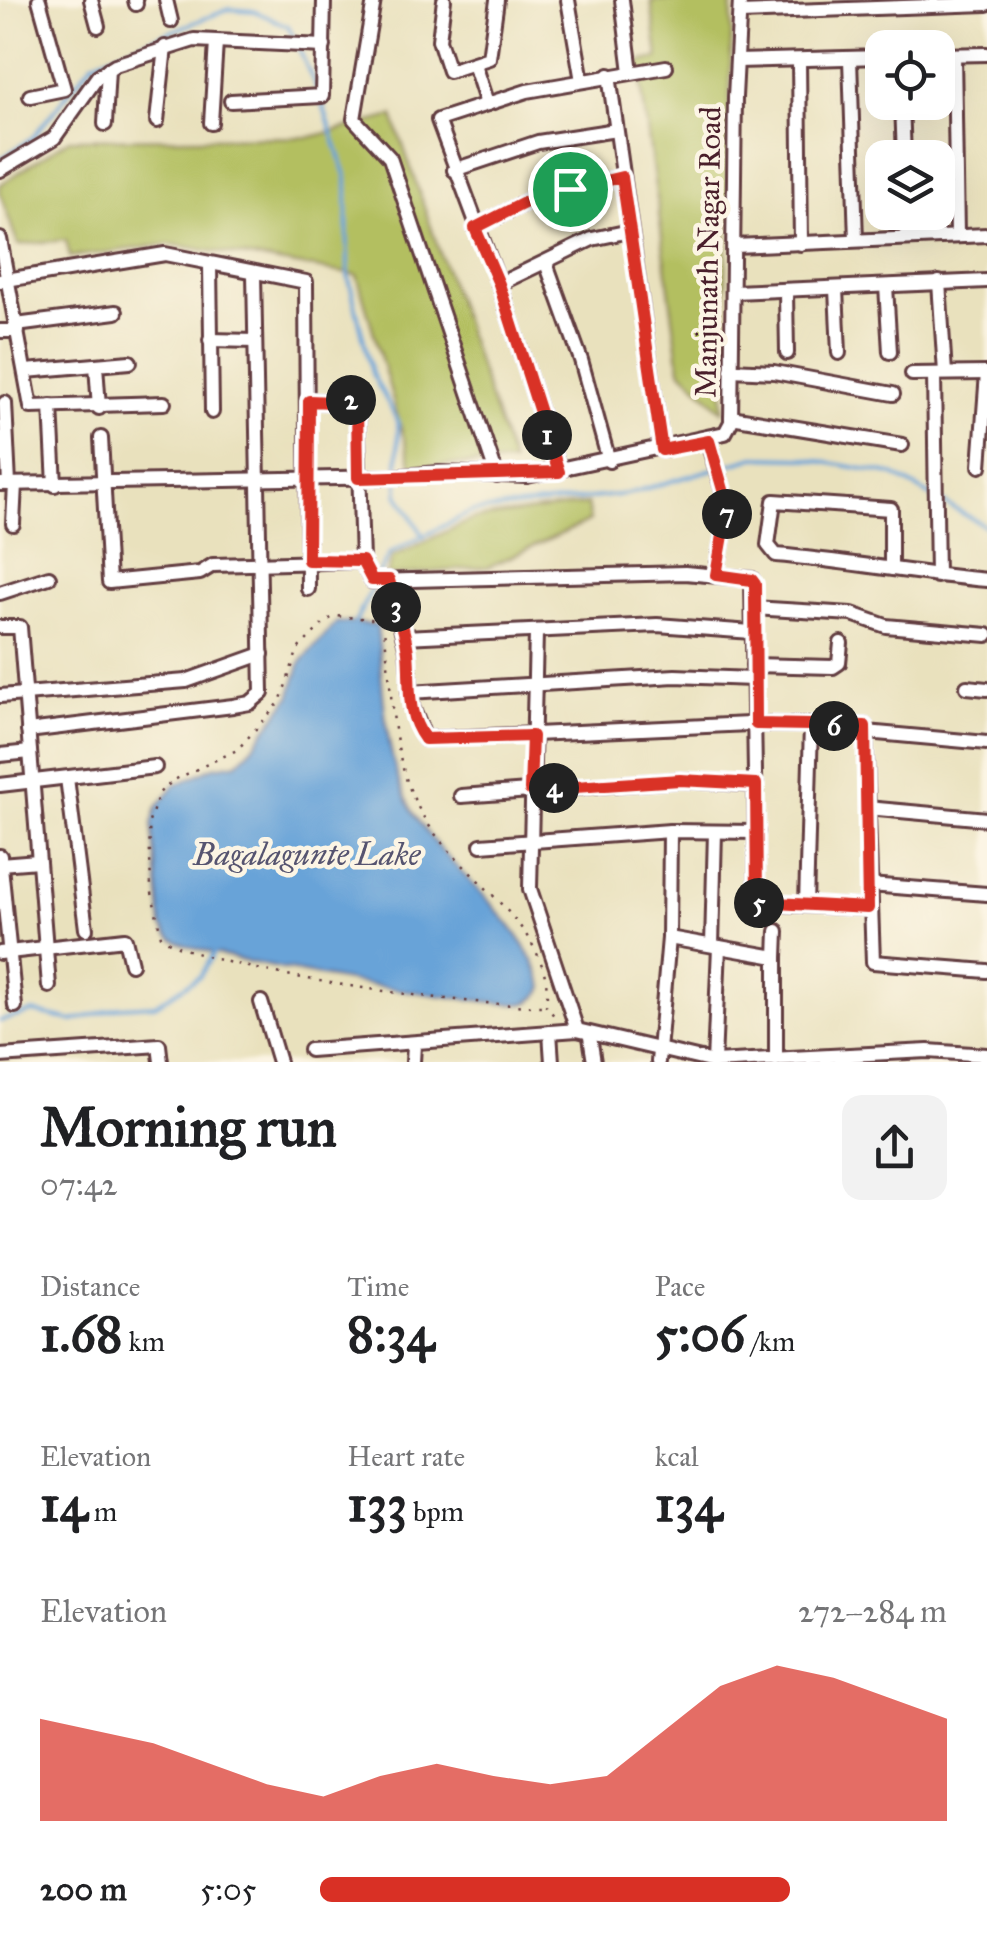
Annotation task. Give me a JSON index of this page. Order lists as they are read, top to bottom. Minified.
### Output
{"streets":{"street":["Manjunath Nagar Road"]},"water":["Bagalagunte Lake"],"page":{"pins":["2","1","7","3","6","4","5"],"heading":["Morning run","07:42"],"stats":[["Distance","1.68 km"],["Time","8:34"],["Pace","5:06 /km"],["Elevation","14 m"],["Heart rate","133 bpm"],["kcal","134"]],"chart":["Elevation","272–284 m"],"list":[{"name":"200 m","note":"5:05"}]}}
